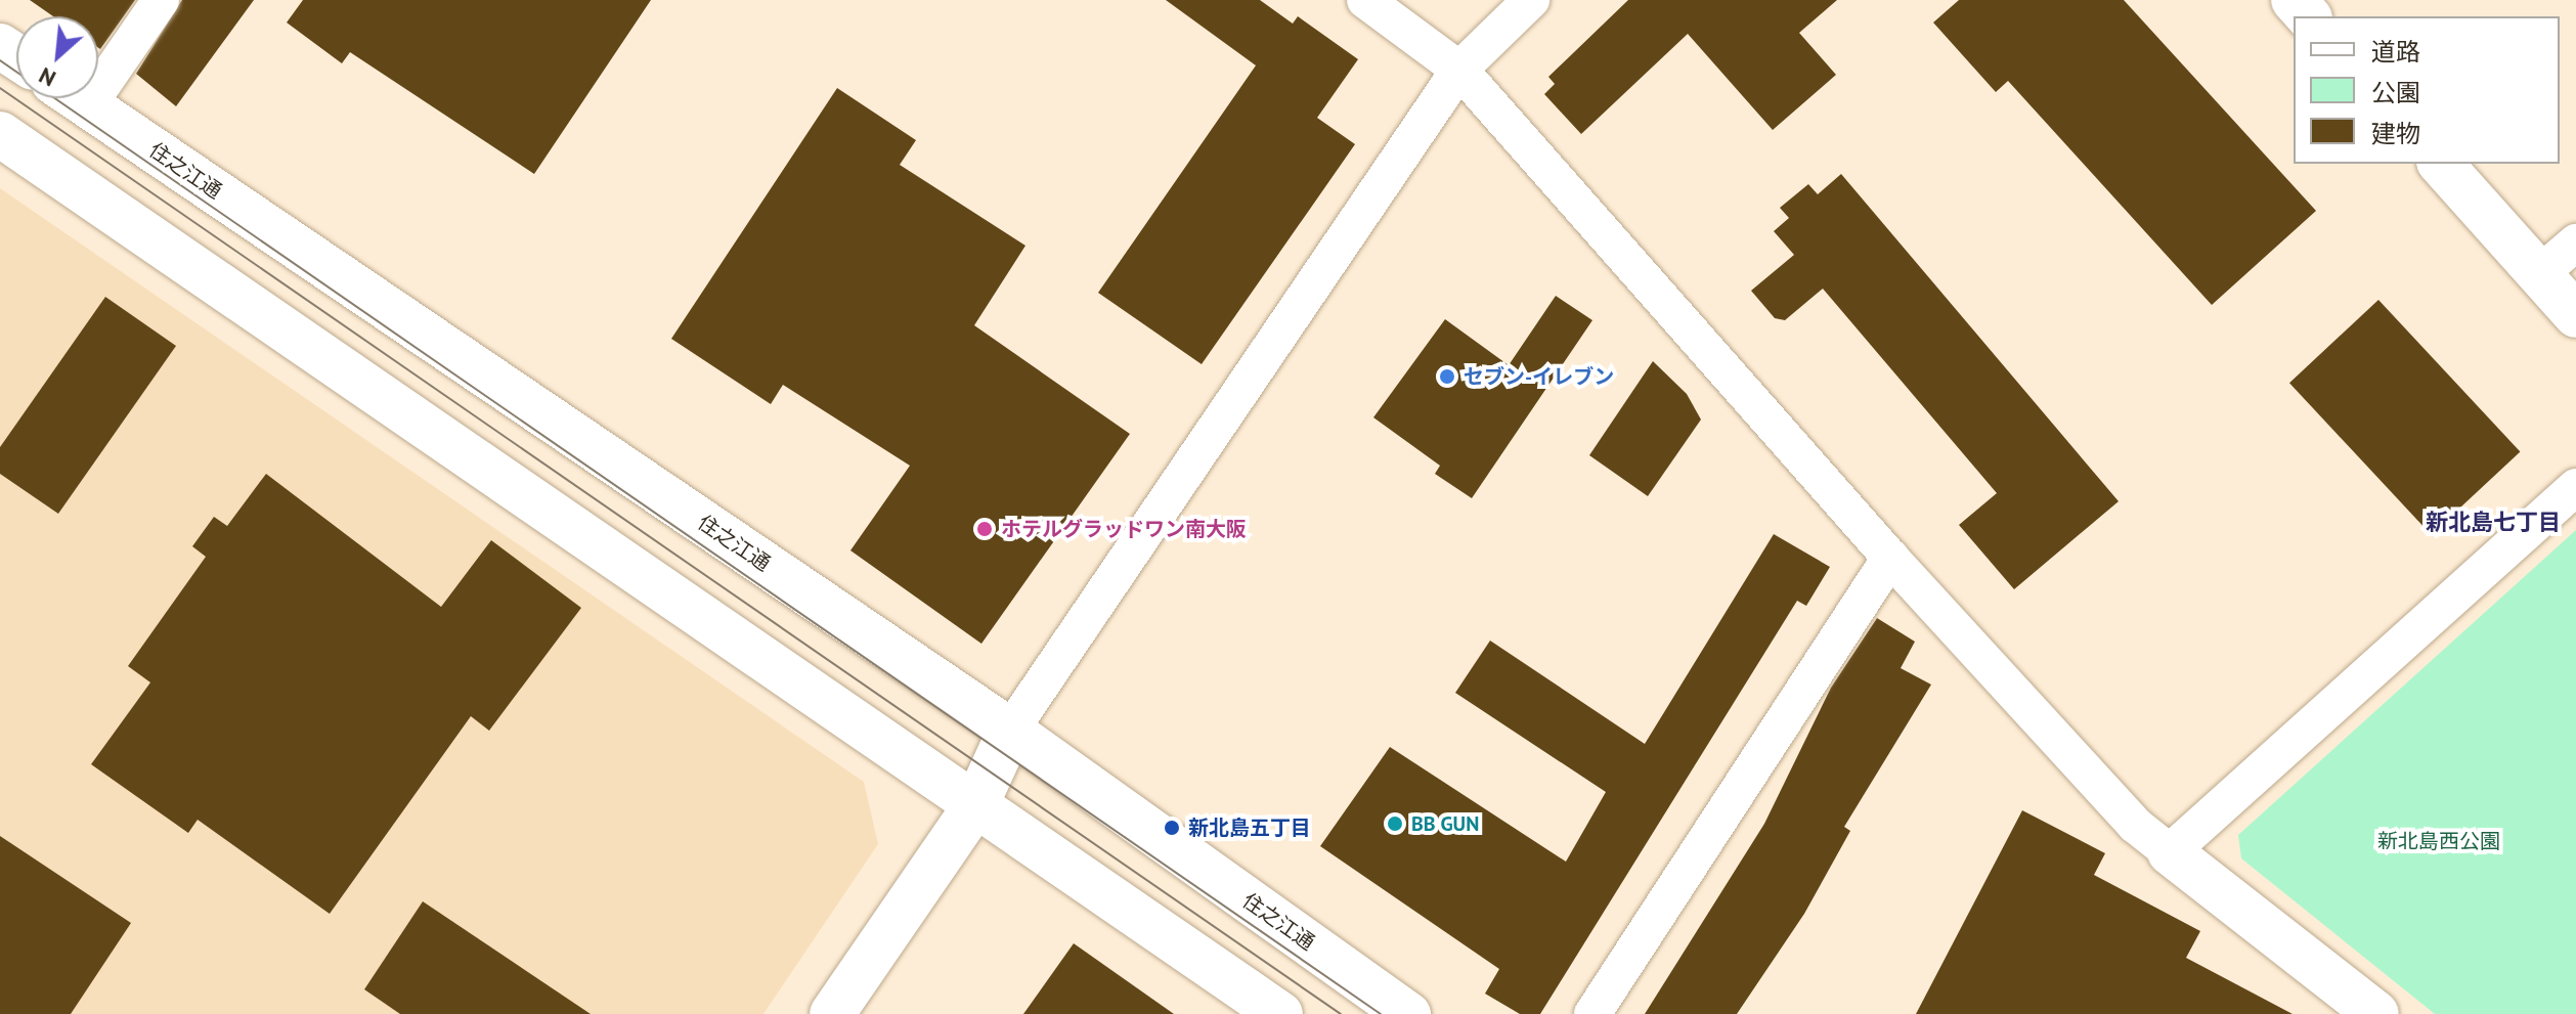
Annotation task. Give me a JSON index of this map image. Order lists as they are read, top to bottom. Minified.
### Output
{"streets":{"main road":["住之江通"]},"districts":["新北島七丁目"],"parks":["新北島西公園"],"places":["セブン-イレブン","ホテルグラッドワン南大阪","BB GUN","新北島五丁目"],"legend":["道路","公園","建物"],"north":"bottom left"}
